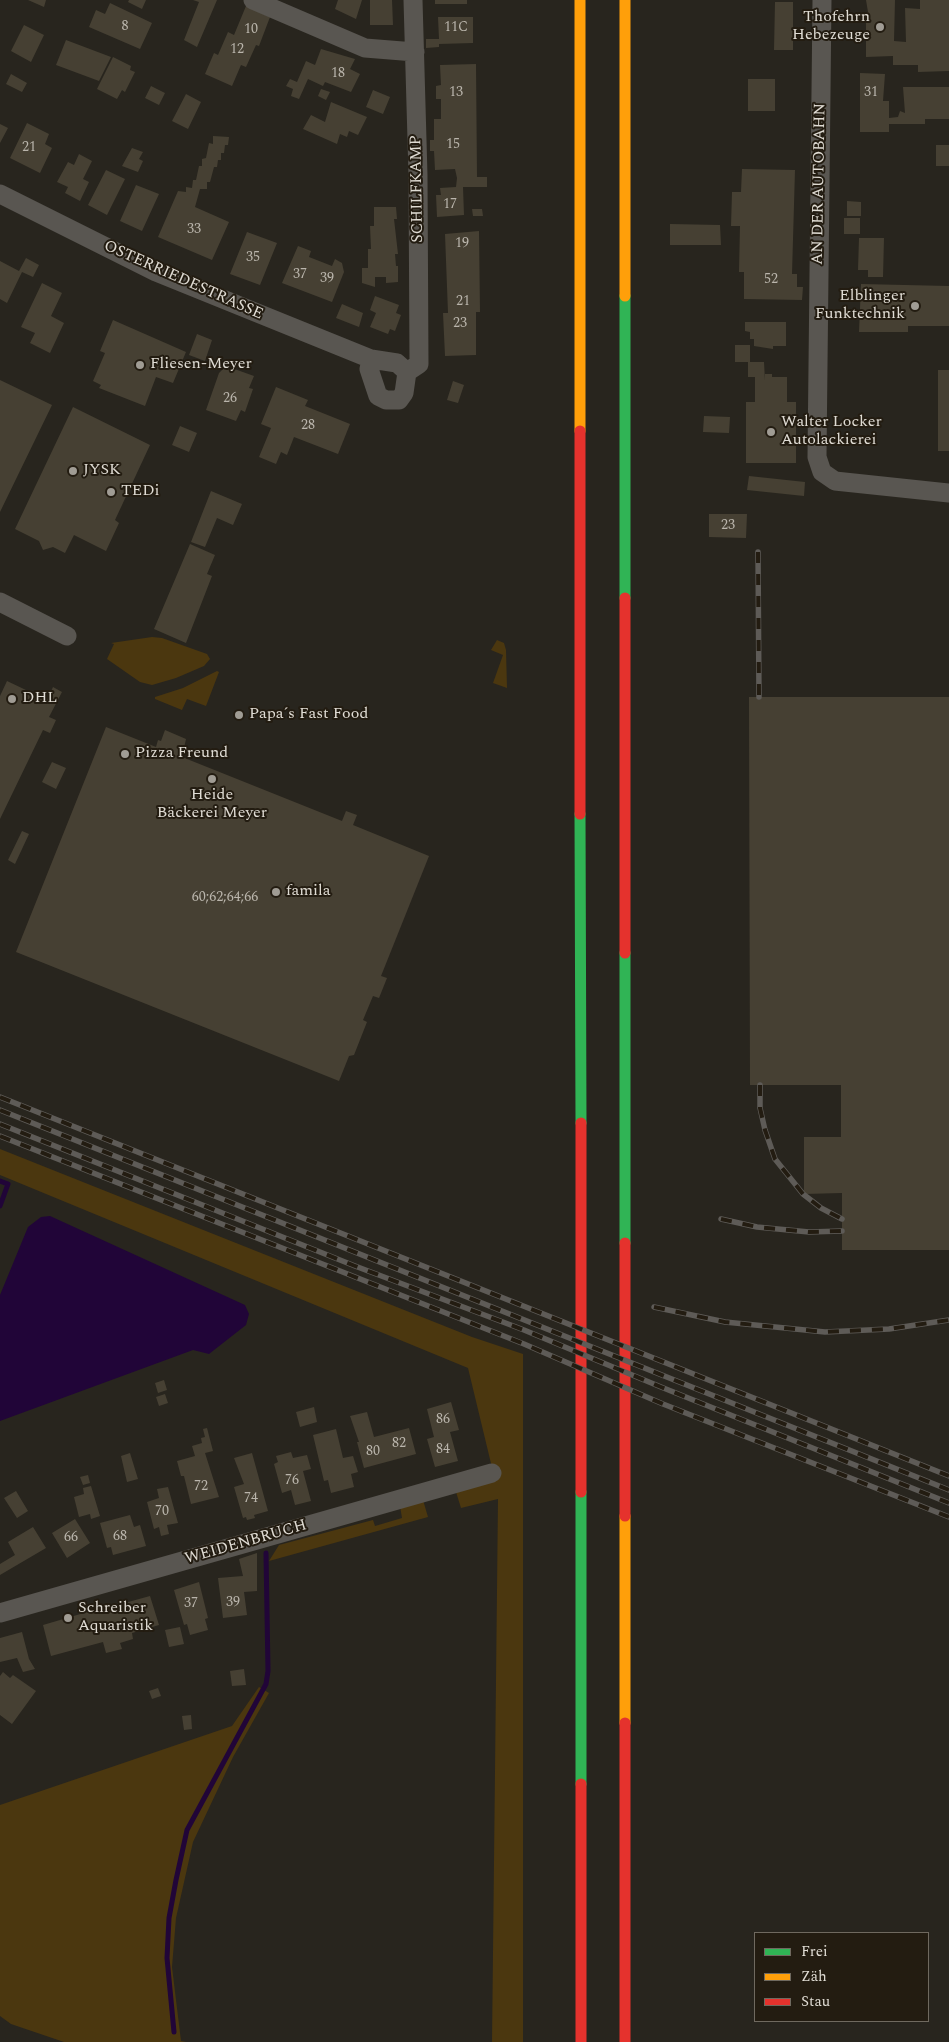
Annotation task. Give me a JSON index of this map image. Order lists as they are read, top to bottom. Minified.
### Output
{"streets":{"street":["AN DER AUTOBAHN","SCHILFKAMP","OSTERRIEDESTRASSE","WEIDENBRUCH"]},"crossings":[["SCHILFKAMP","OSTERRIEDESTRASSE"]],"places":["Thofehrn Hebezeuge","Elblinger Funktechnik","Fliesen-Meyer","Walter Locker Autolackierei","JYSK","TEDi","DHL","Papa´s Fast Food","Pizza Freund","Heide Bäckerei Meyer","famila","Schreiber Aquaristik"],"house_numbers":["8","11C","10","12","18","13","31","15","21","17","33","19","35","37","39","52","21","23","26","28","23","60;62;64;66","86","82","84","80","76","72","74","70","68","66","39","37"],"legend":["Frei","Zäh","Stau"]}
